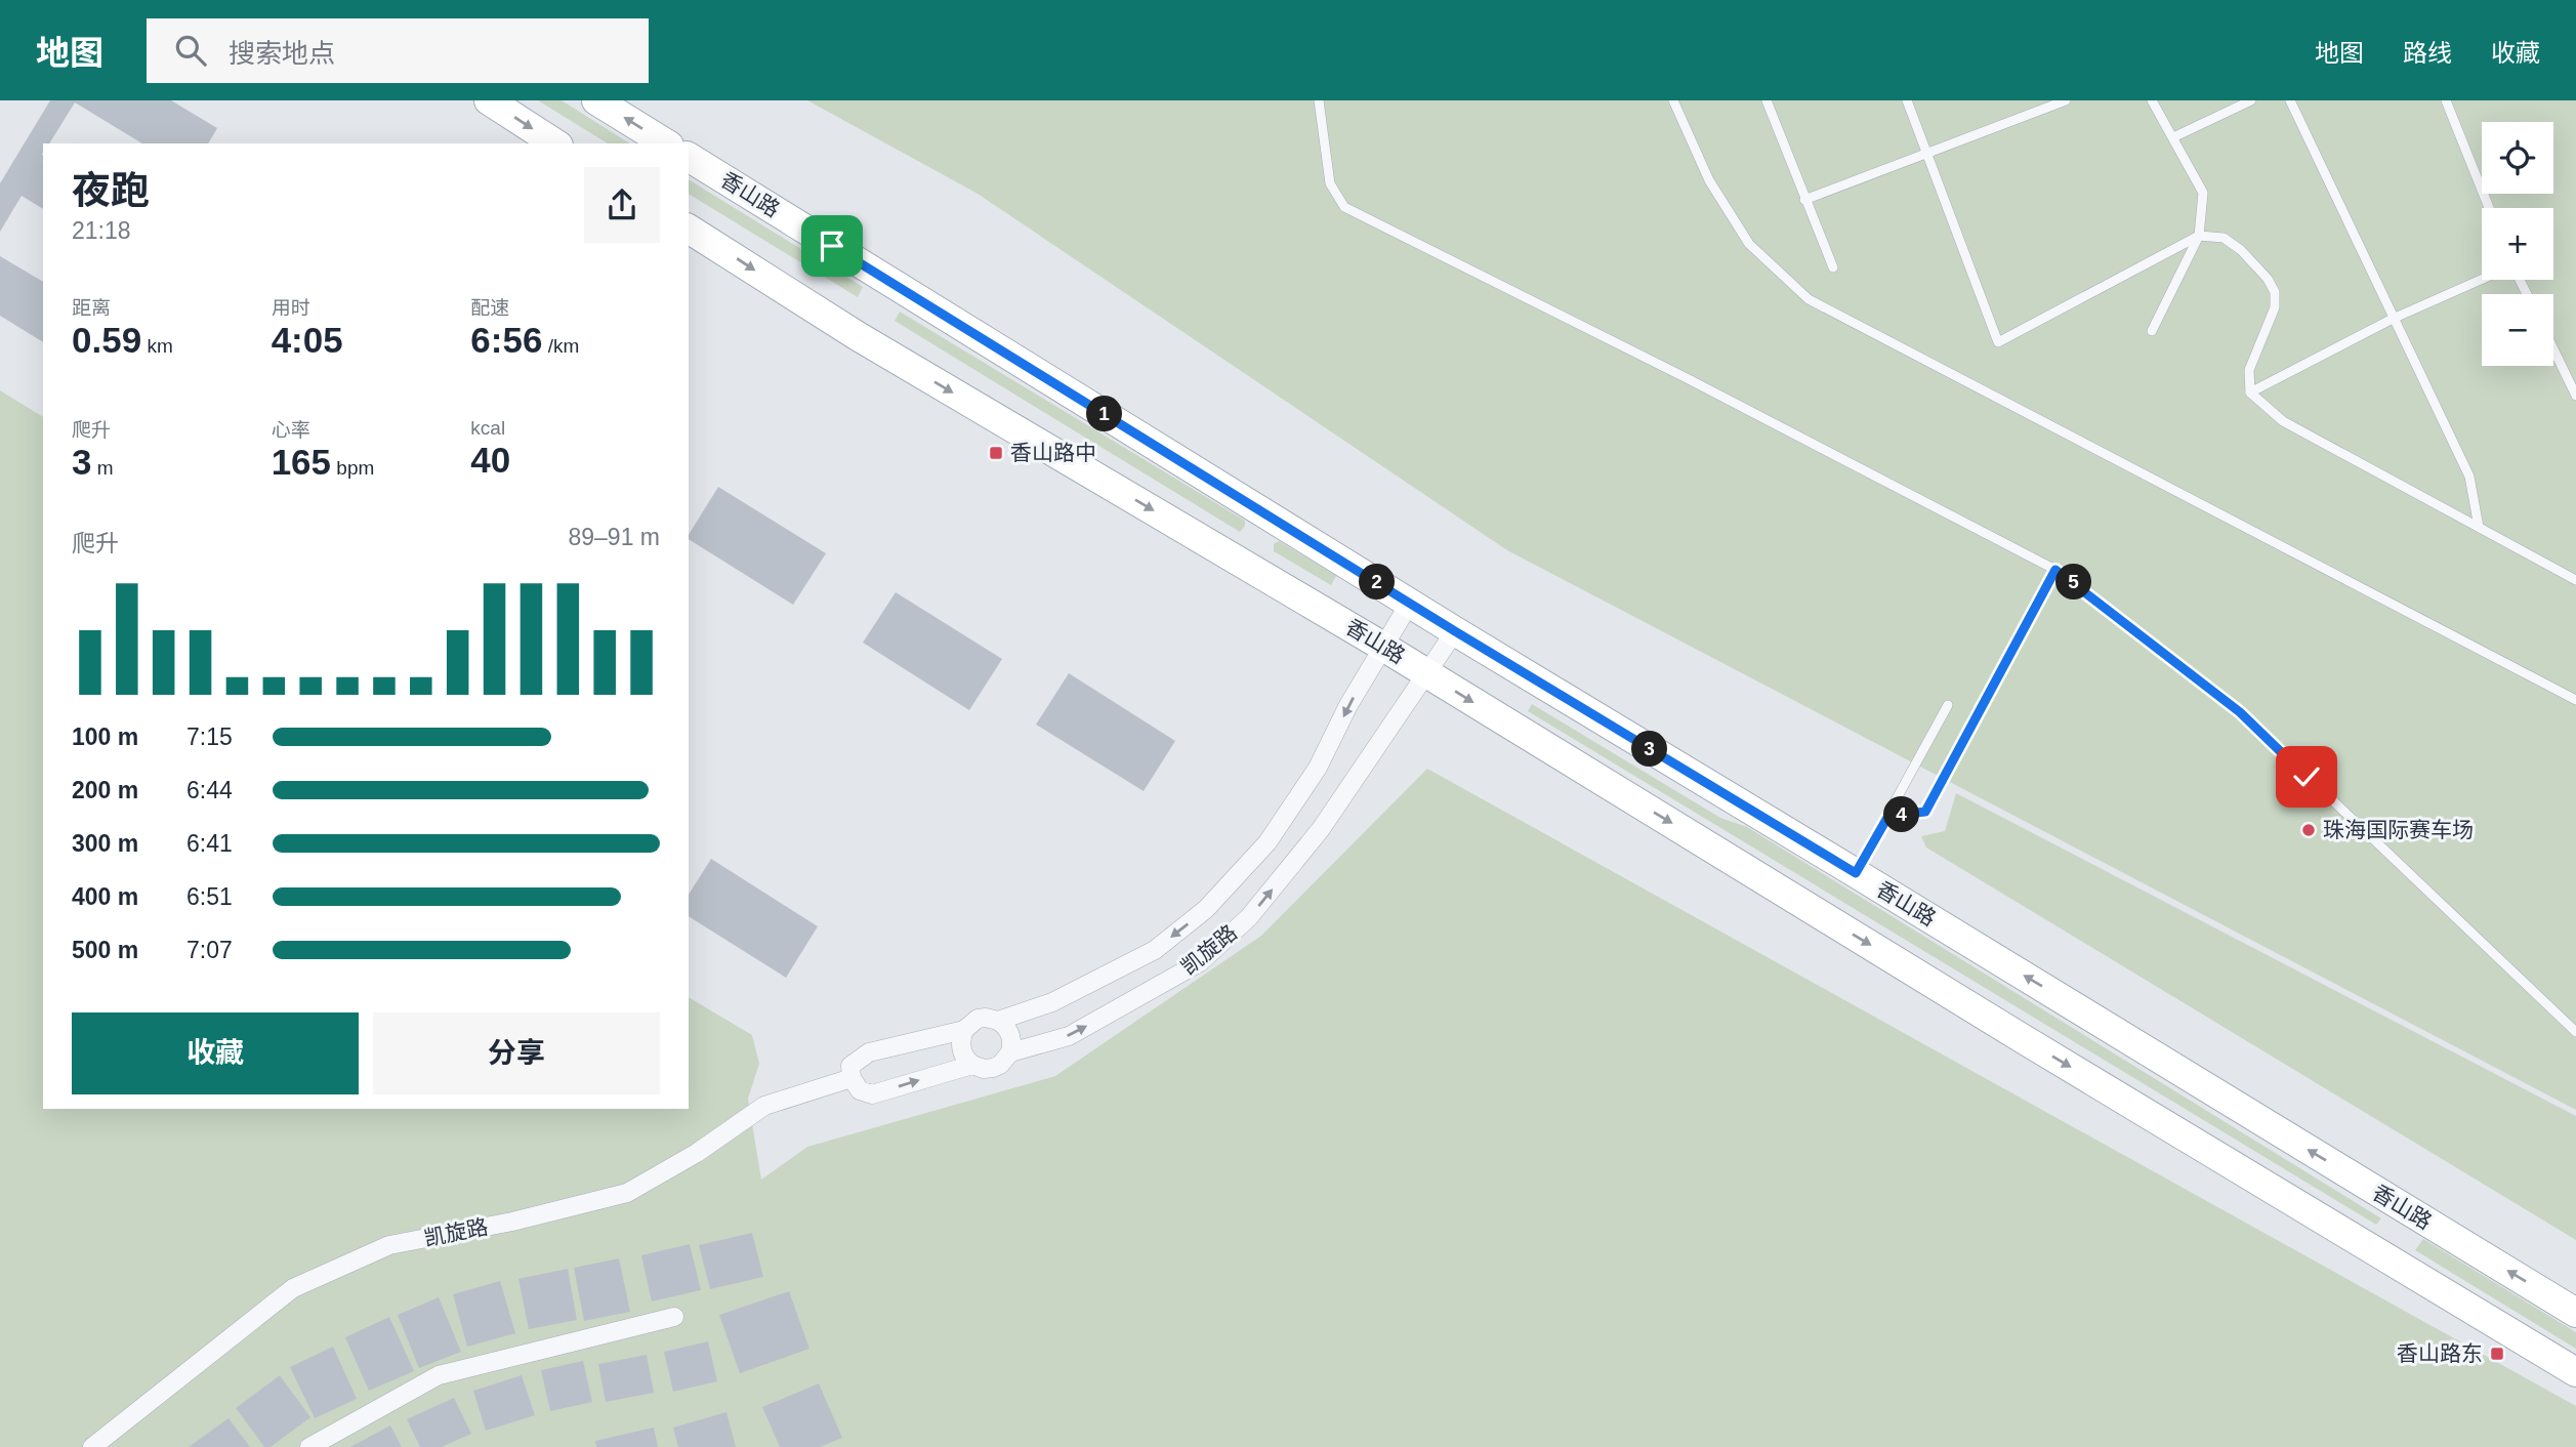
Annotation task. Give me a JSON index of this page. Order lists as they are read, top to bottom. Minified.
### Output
{"streets":{"main road":["香山路"],"street":["凯旋路"]},"crossings":[["香山路","凯旋路"]],"places":{"transit":["香山路中","香山路东"],"other":["珠海国际赛车场"]},"page":{"header":"地图","search":"搜索地点","nav":["地图","路线","收藏"],"map_buttons":["+","−"],"heading":["夜跑","21:18"],"stats":[["距离","0.59 km"],["用时","4:05"],["配速","6:56 /km"],["爬升","3 m"],["心率","165 bpm"],["kcal","40"]],"pins":["1","2","5","3","4"],"chart":["爬升","89–91 m"],"list":[{"name":"100 m","note":"7:15"},{"name":"200 m","note":"6:44"},{"name":"300 m","note":"6:41"},{"name":"400 m","note":"6:51"},{"name":"500 m","note":"7:07"}],"buttons":["收藏","分享"]}}
